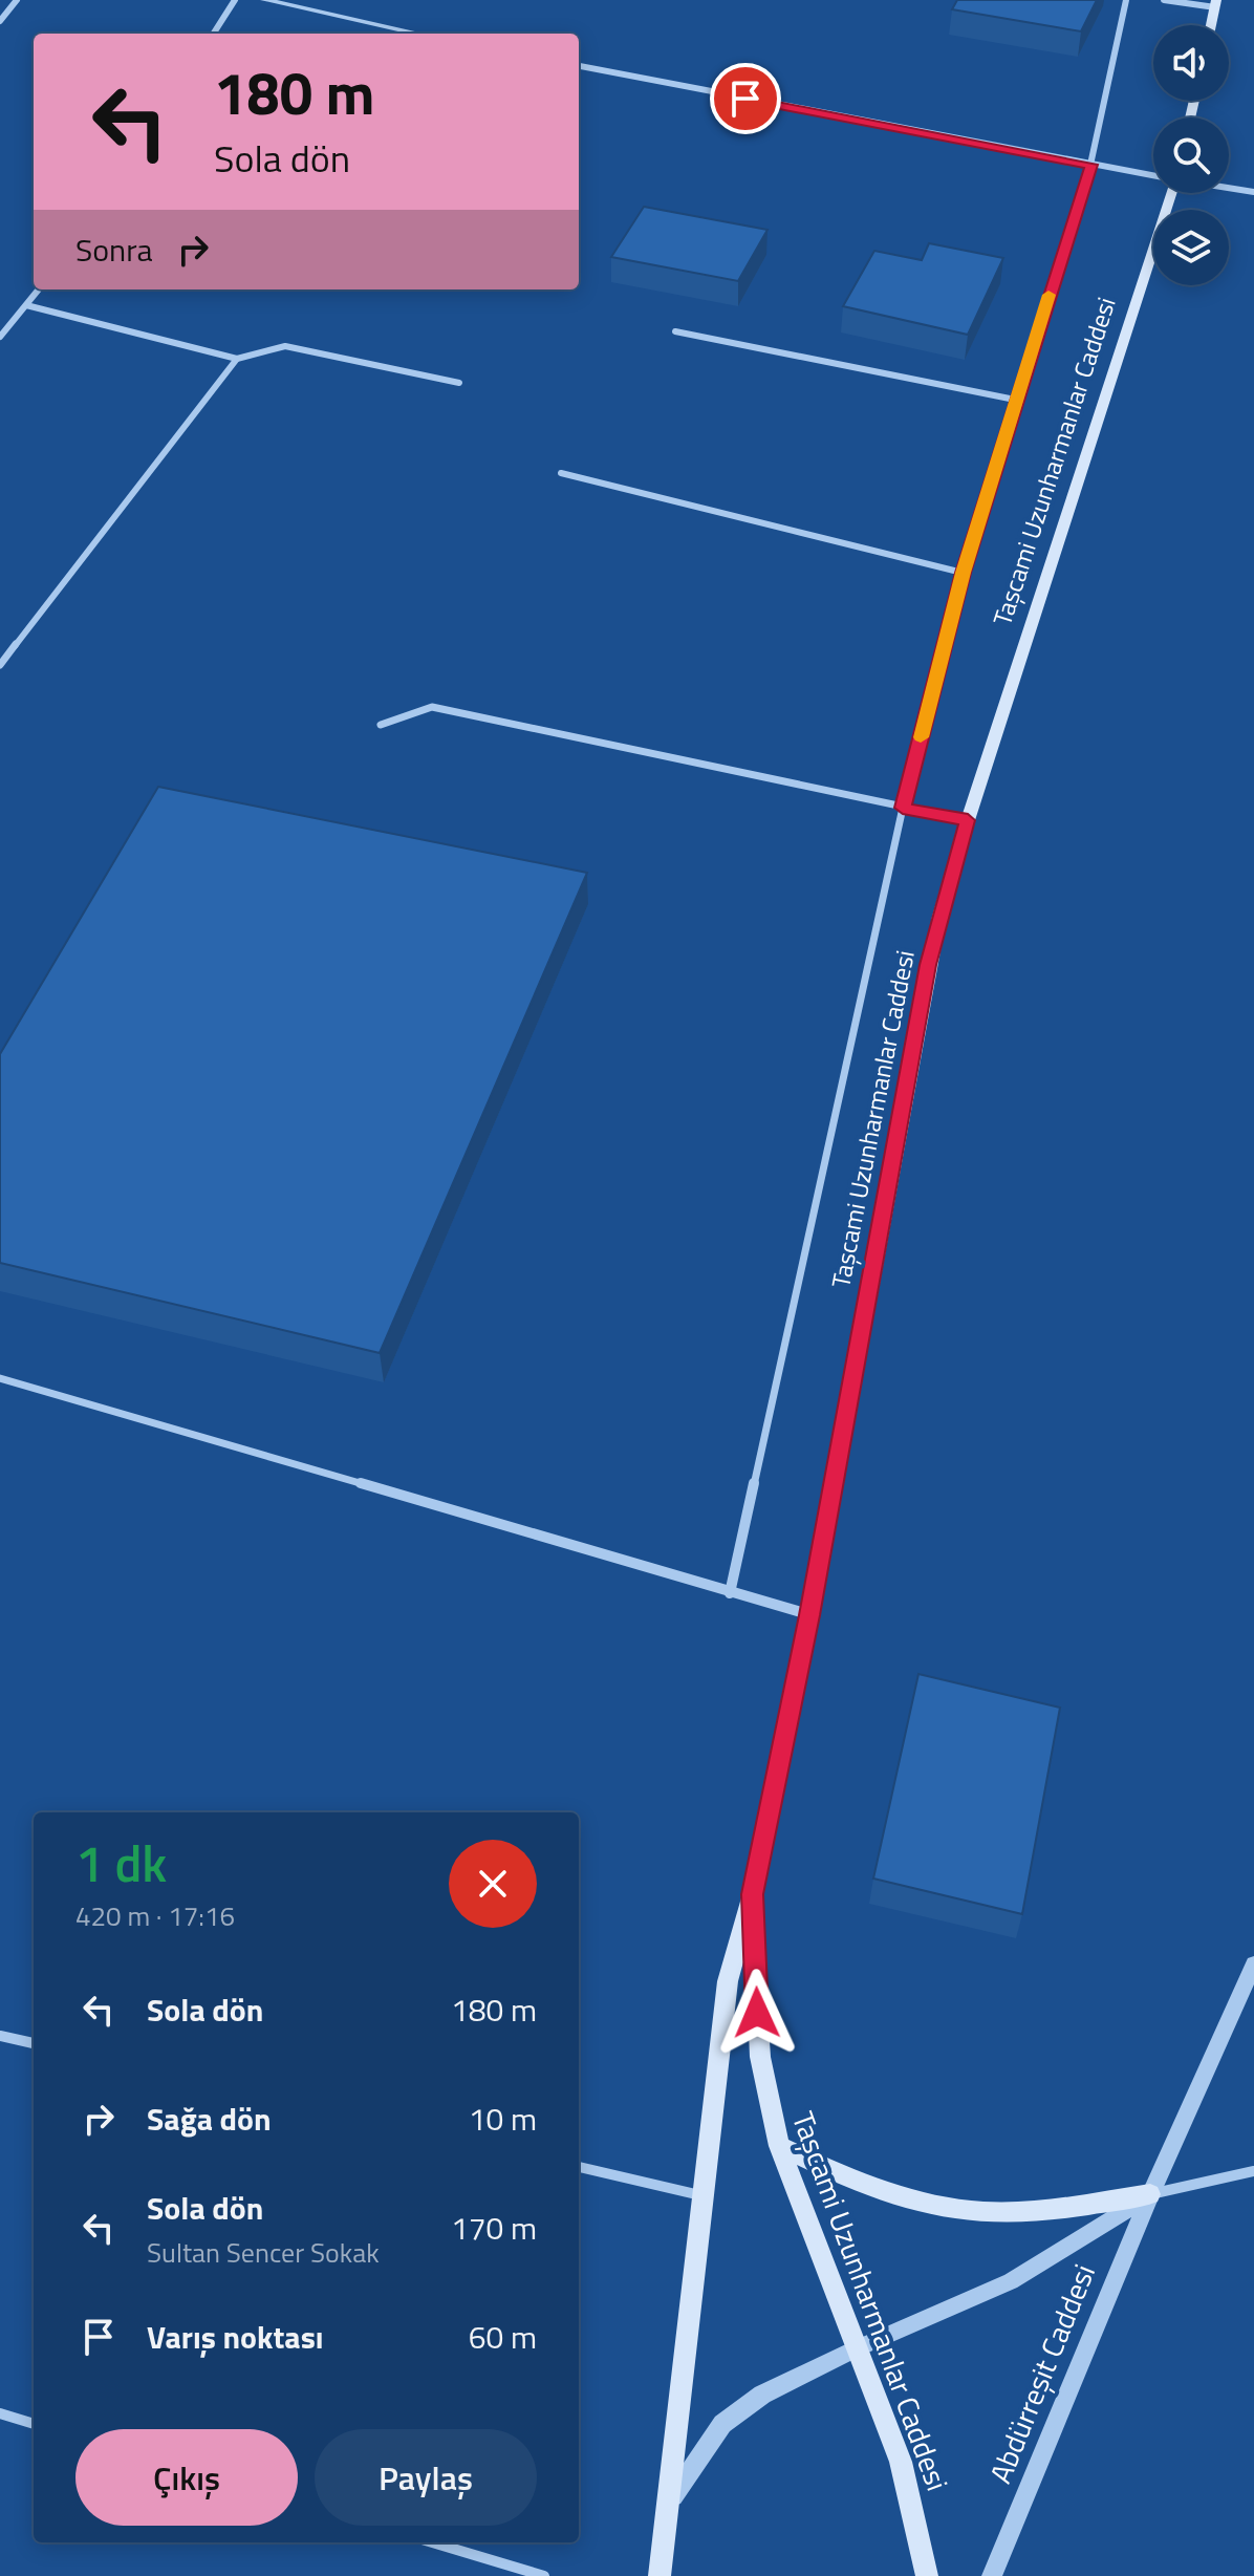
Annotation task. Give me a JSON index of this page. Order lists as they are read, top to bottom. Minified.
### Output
{"streets":{"main road":["Taşcami Uzunharmanlar Caddesi","Abdürreşit Caddesi"]},"crossings":[["Taşcami Uzunharmanlar Caddesi","Abdürreşit Caddesi"]],"page":{"turn":["180 m","Sola dön"],"then":"Sonra","heading":["1 dk","420 m · 17:16"],"list":[{"name":"Sola dön","value":"180 m"},{"name":"Sağa dön","value":"10 m"},{"name":"Sola dön","note":"Sultan Sencer Sokak","value":"170 m"},{"name":"Varış noktası","value":"60 m"}],"buttons":["Çıkış","Paylaş"]}}
